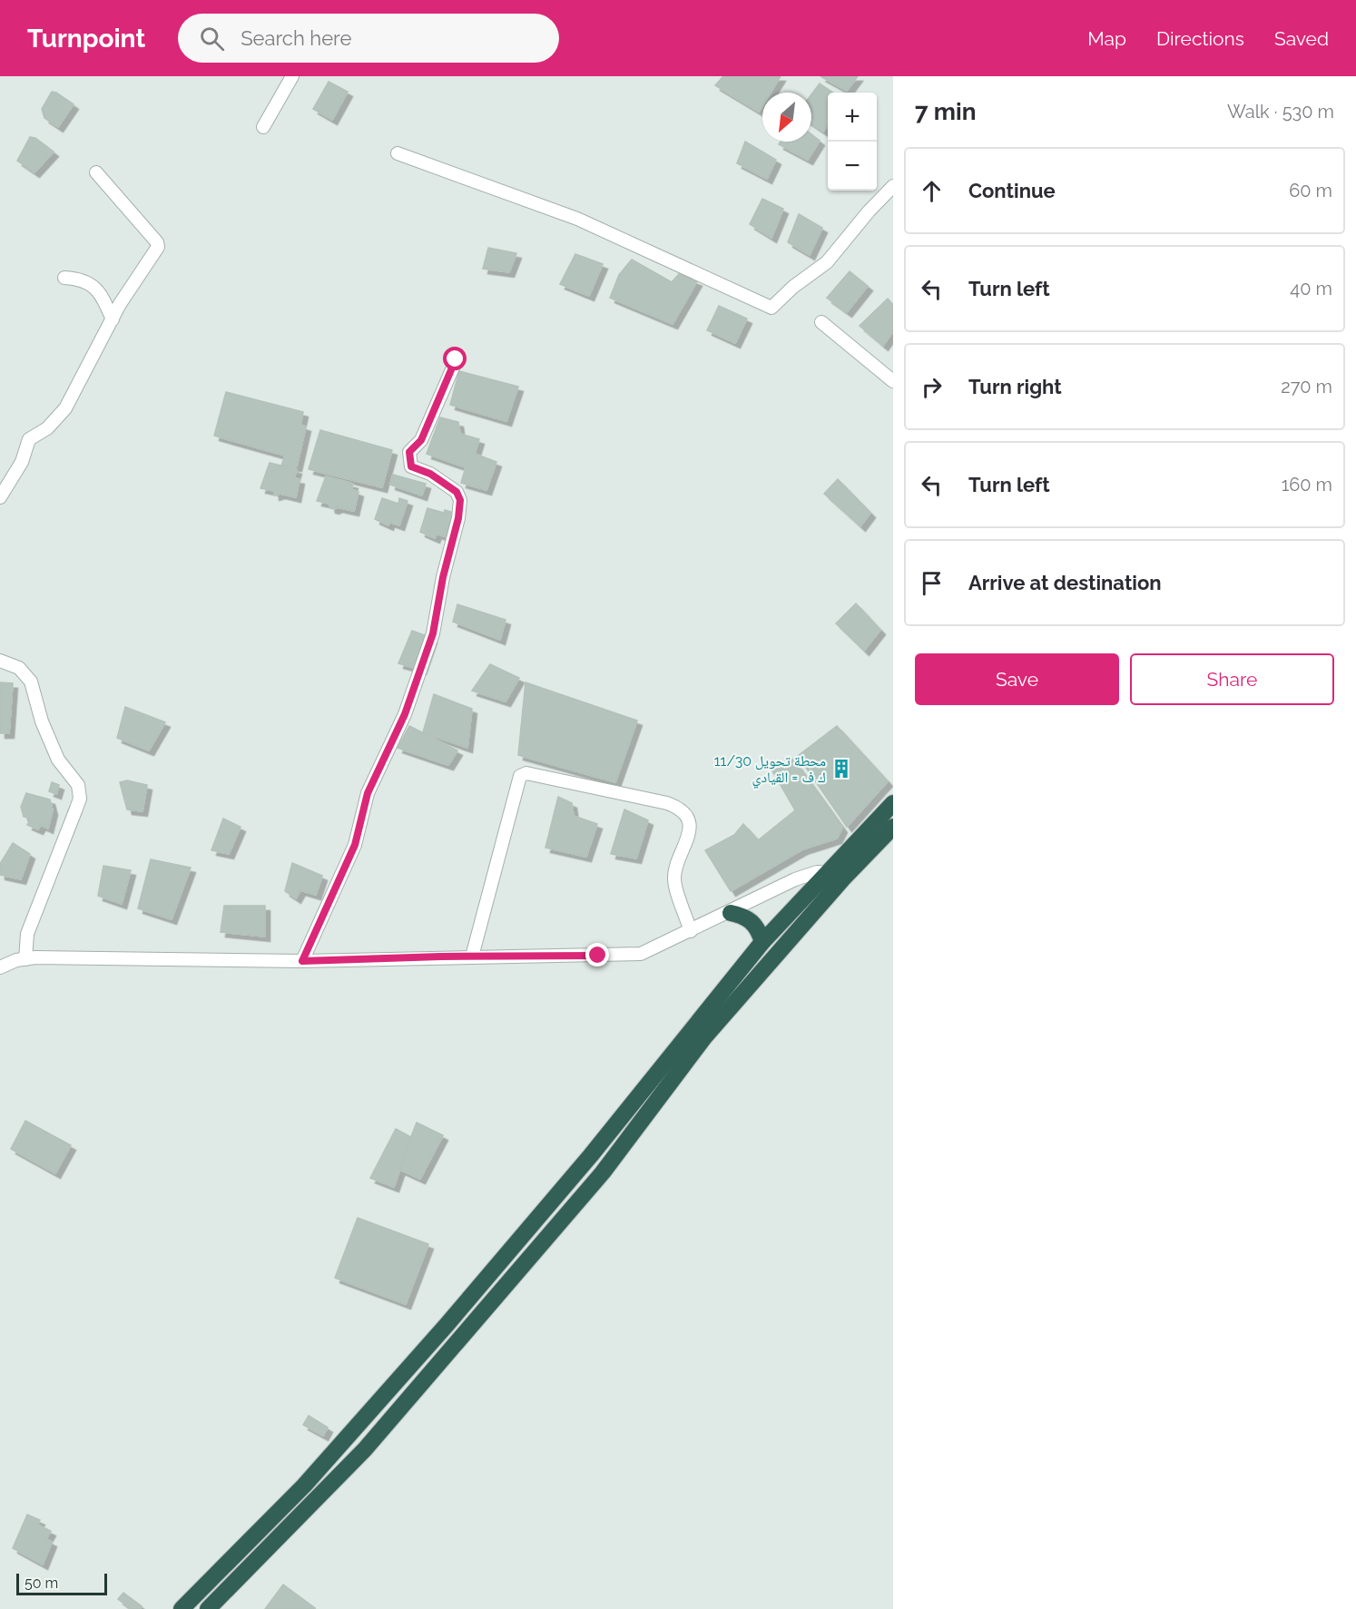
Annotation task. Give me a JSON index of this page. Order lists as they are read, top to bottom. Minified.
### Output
{"places":{"building":["محطة تحويل 11/30 ك ف = القيادي"]},"scale_bar":"50 m","north":"bottom left","page":{"header":"Turnpoint","search":"Search here","nav":["Map","Directions","Saved"],"heading":["7 min","Walk · 530 m"],"map_buttons":["+","−"],"list":[["Continue","60 m"],["Turn left","40 m"],["Turn right","270 m"],["Turn left","160 m"],"Arrive at destination"],"buttons":["Save","Share"],"scale":"50 m"}}
